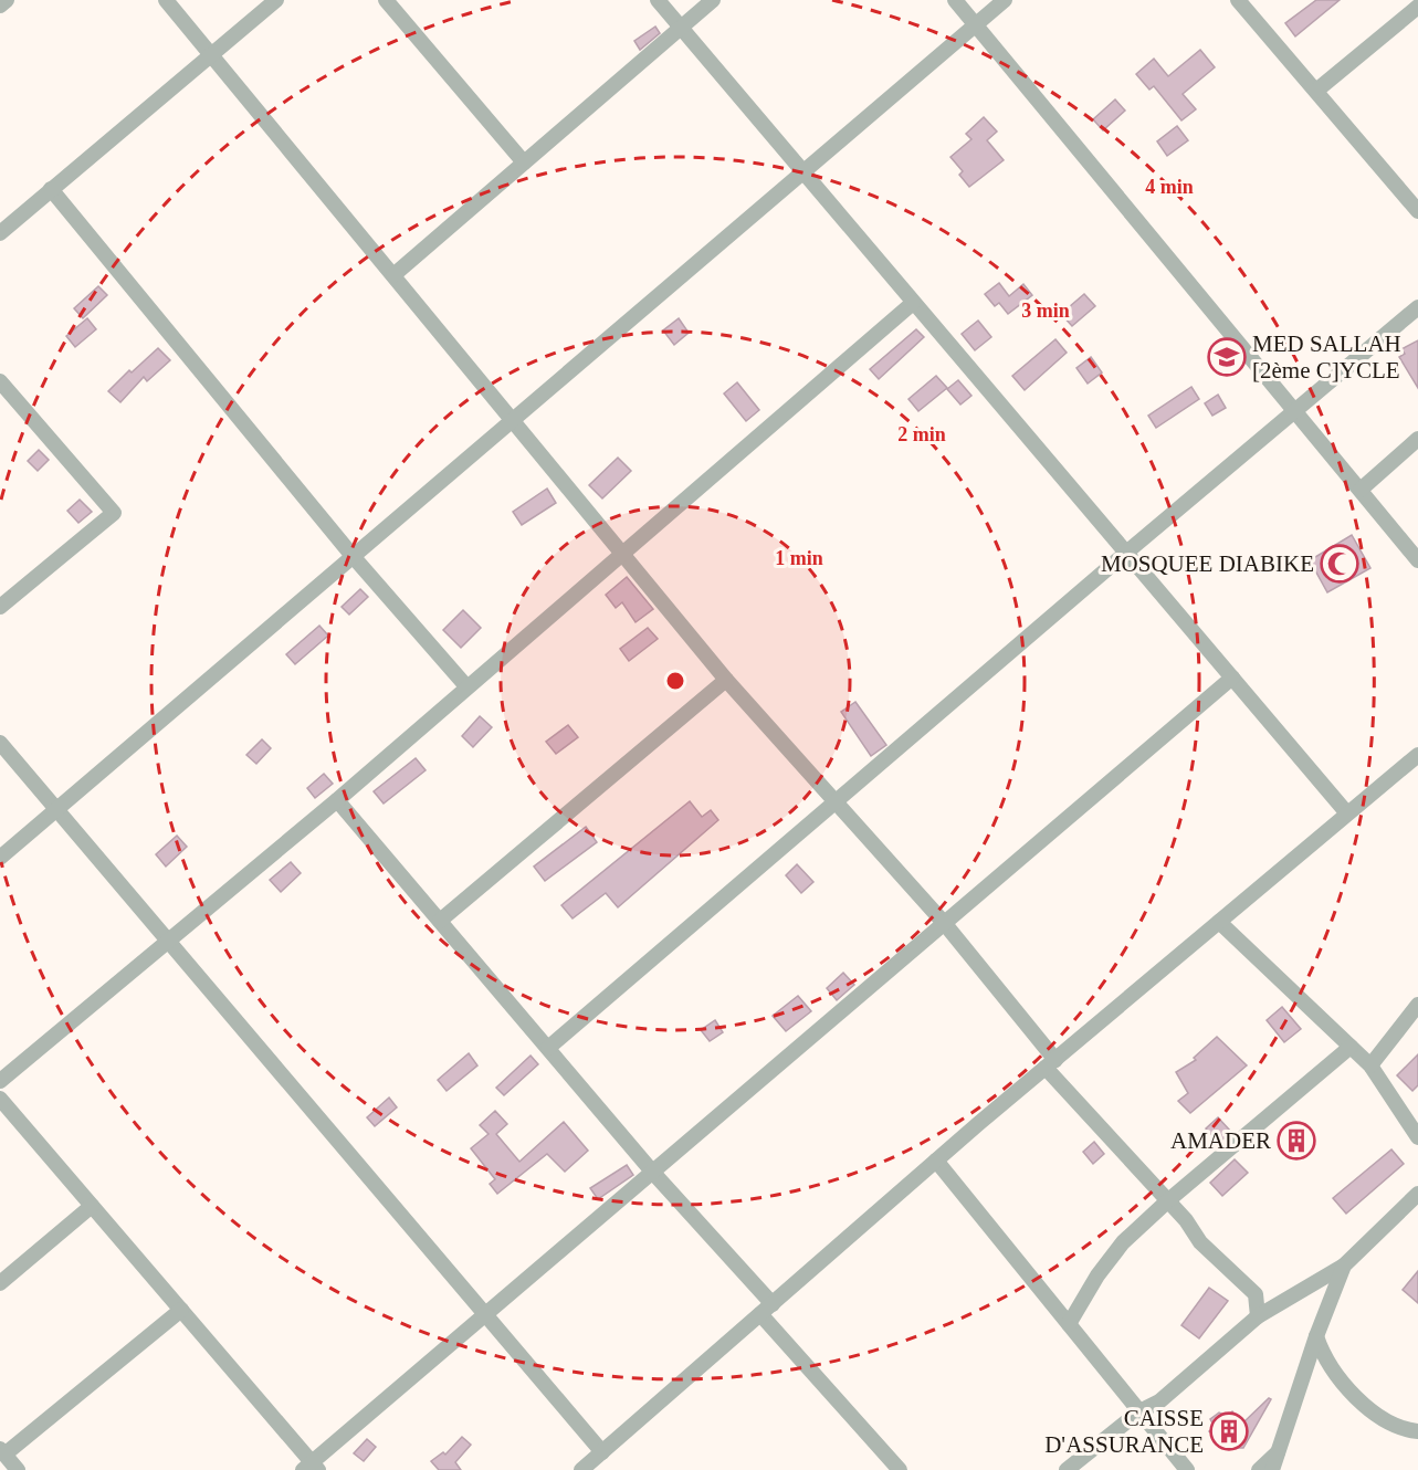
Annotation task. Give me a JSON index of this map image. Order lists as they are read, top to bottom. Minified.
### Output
{"places":{"school or university":["MED SALLAH [2ème C]YCLE"],"mosque":["MOSQUEE DIABIKE"],"building":["AMADER","CAISSE D'ASSURANCE"]},"rings":["4 min","3 min","2 min","1 min"]}
